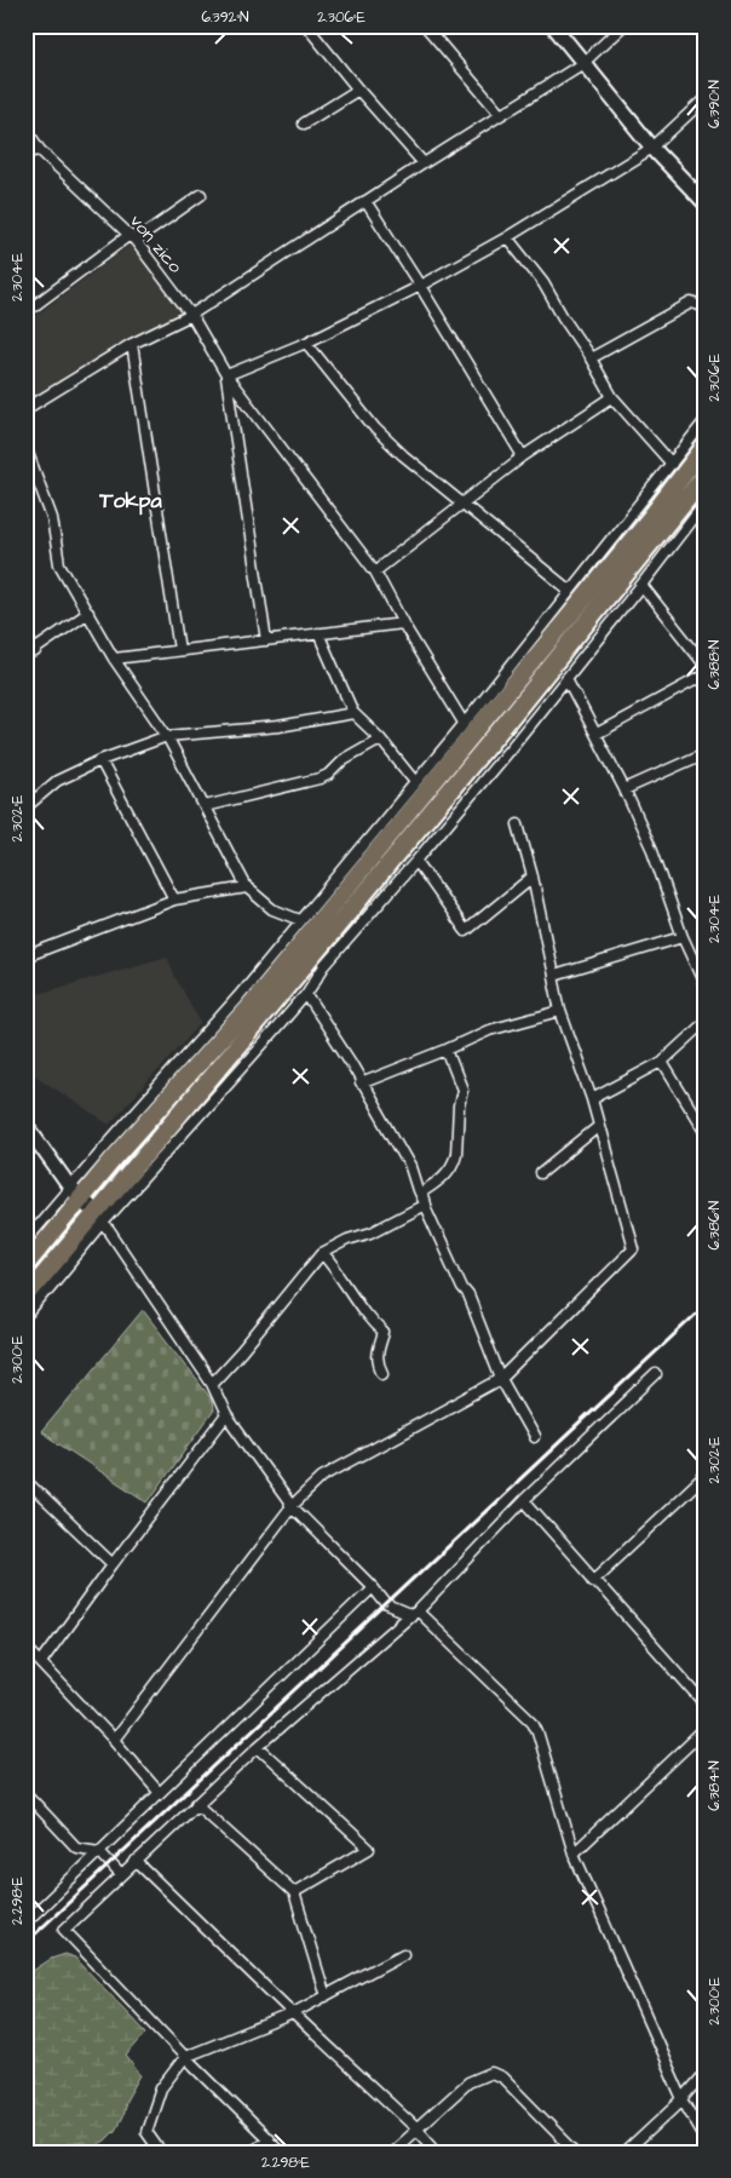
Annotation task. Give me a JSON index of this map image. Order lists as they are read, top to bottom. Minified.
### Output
{"streets":{"street":["von zico"]},"districts":["Tokpa"],"coordinates":["6.392°N","2.306°E","6.390°N","2.304°E","6.388°N","2.302°E","6.386°N","2.300°E","6.384°N","2.298°E"]}
